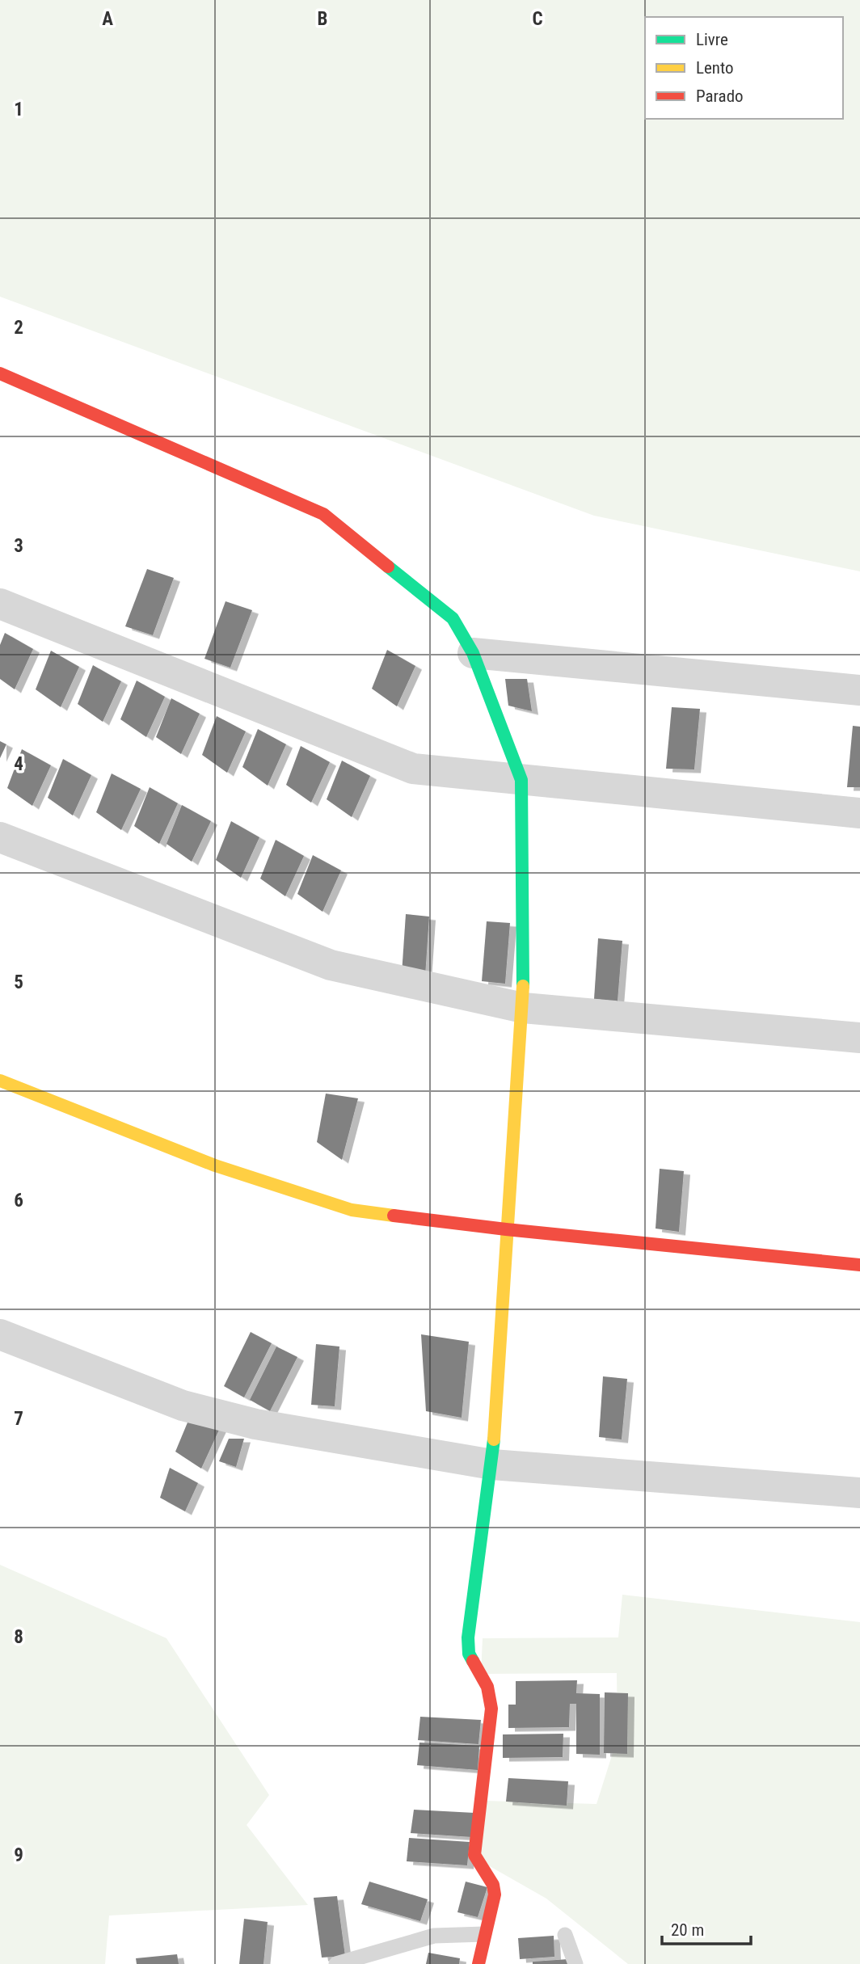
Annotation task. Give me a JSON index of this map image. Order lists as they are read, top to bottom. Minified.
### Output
{"legend":["Livre","Lento","Parado"],"scale_bar":"20 m","grid":{"columns":["A","B","C"],"rows":["1","2","3","4","5","6","7","8","9"]}}
